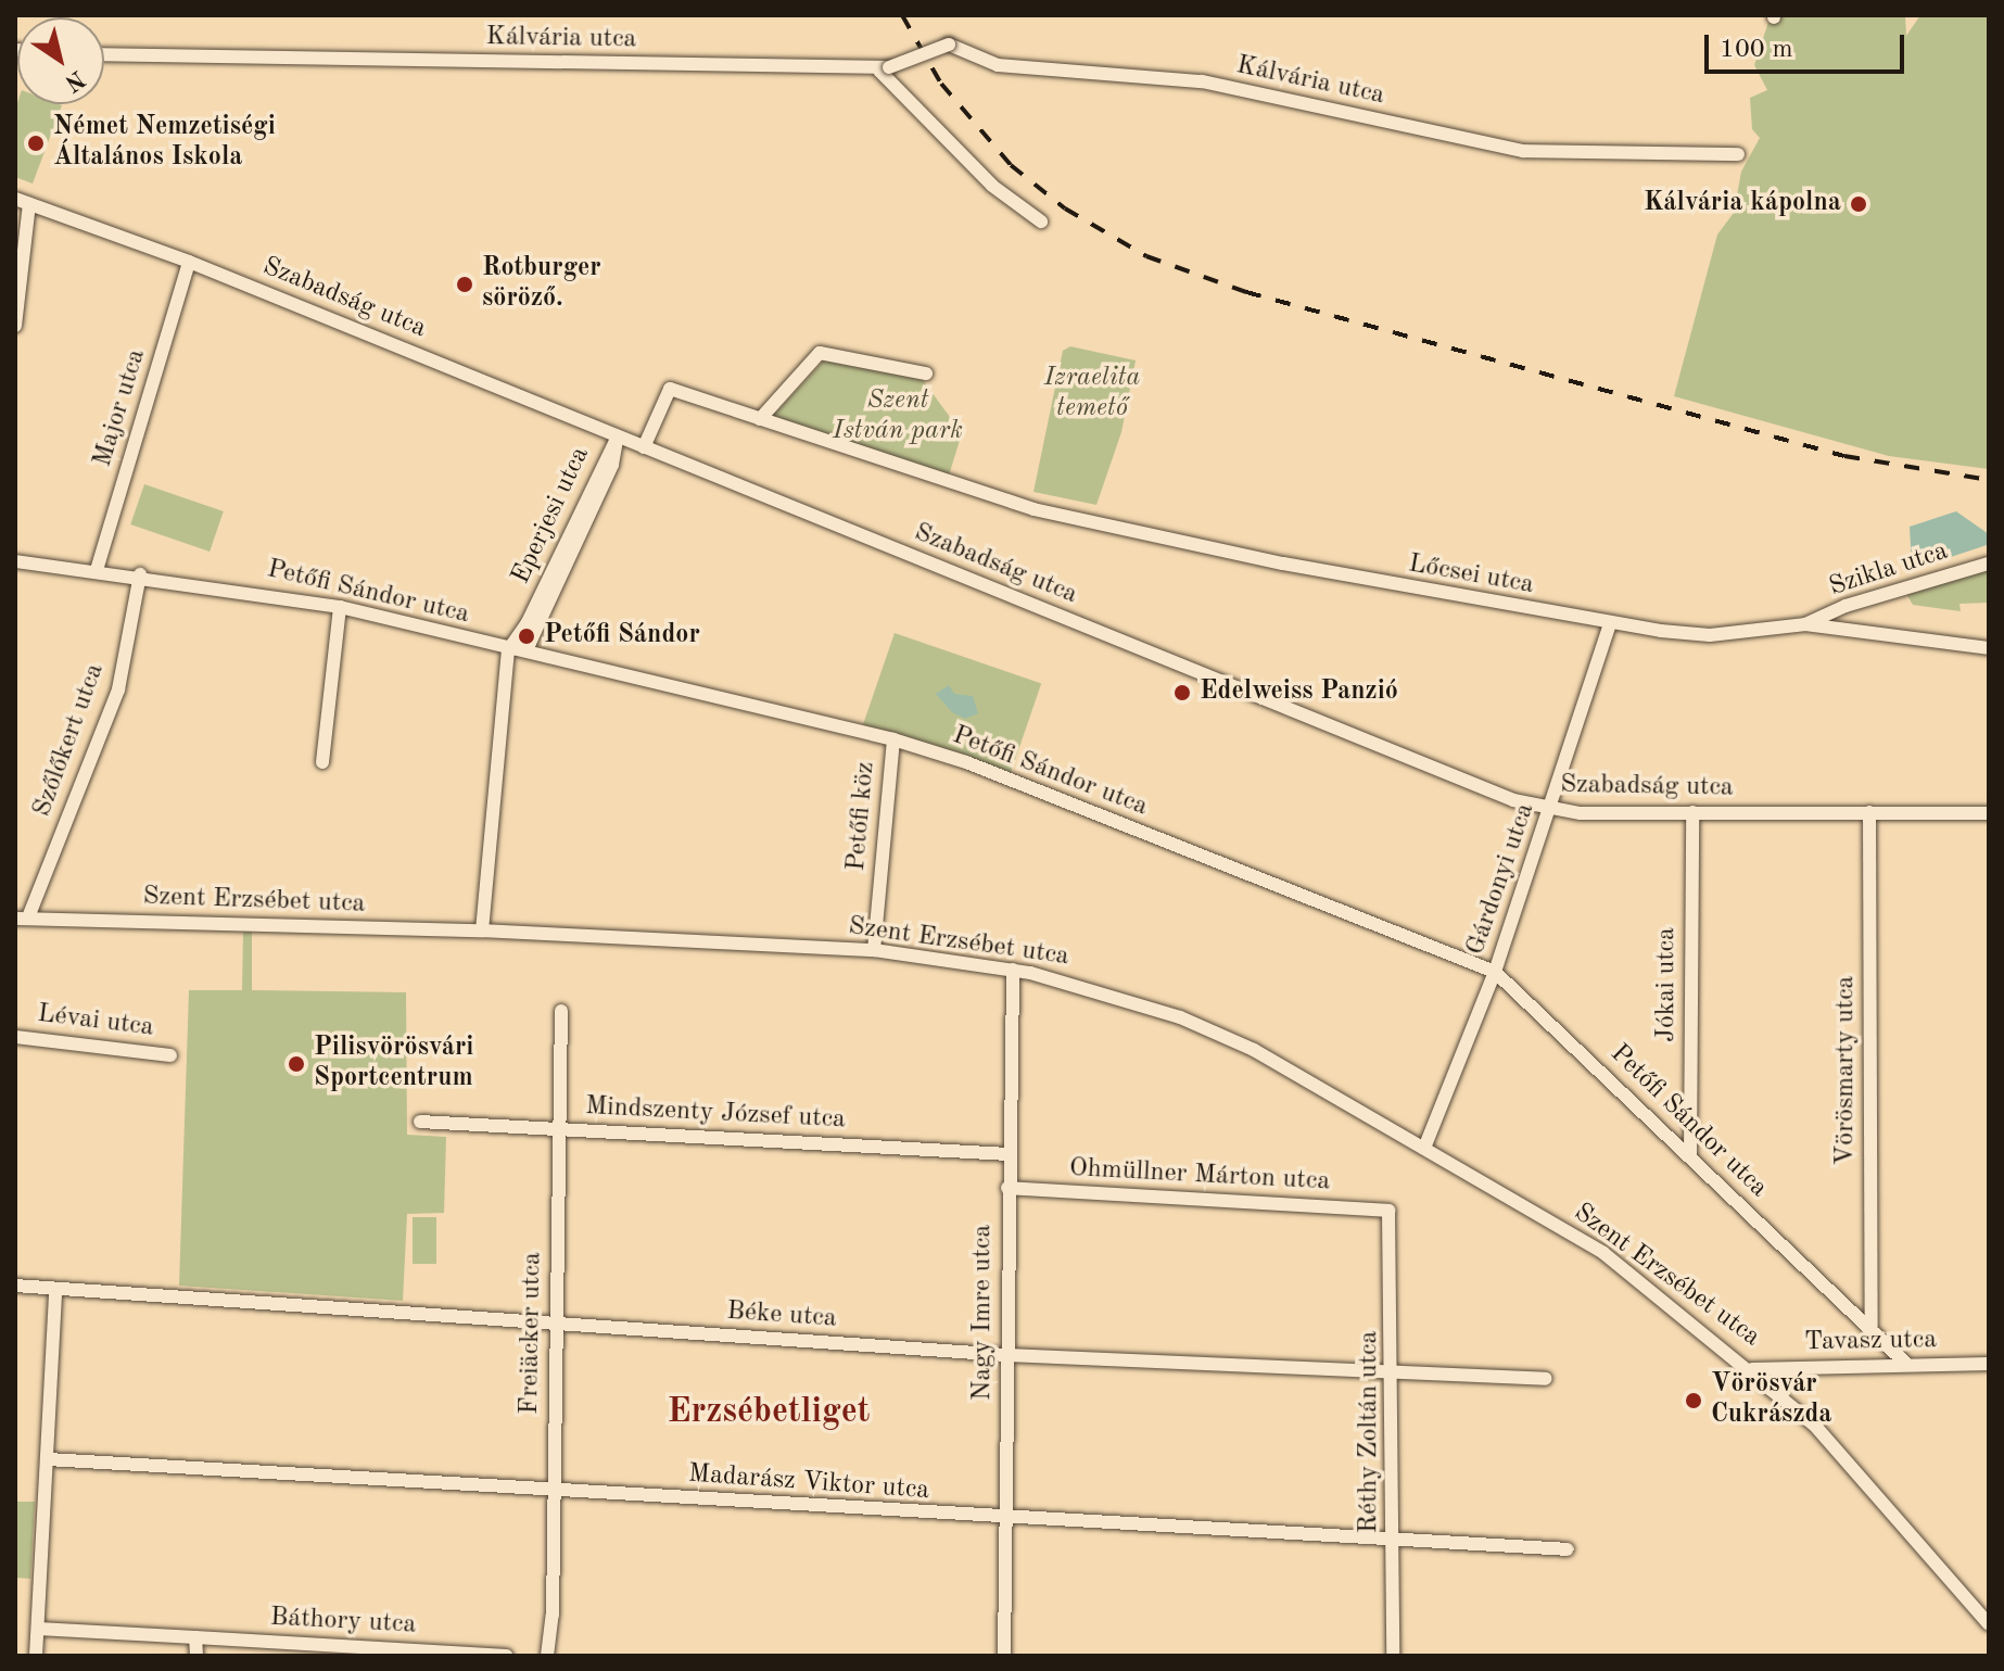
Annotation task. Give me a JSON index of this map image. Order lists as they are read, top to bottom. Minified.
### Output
{"streets":{"street":["Kálvária utca","Szabadság utca","Major utca","Eperjesi utca","Szikla utca","Lőcsei utca","Petőfi Sándor utca","Szőlőkert utca","Petőfi köz","Gárdonyi utca","Szent Erzsébet utca","Jókai utca","Lévai utca","Vörösmarty utca","Mindszenty József utca","Ohmüllner Márton utca","Nagy Imre utca","Béke utca","Freiäcker utca","Tavasz utca","Réthy Zoltán utca","Madarász Viktor utca","Báthory utca"]},"crossings":[["Szabadság utca","Major utca"],["Szabadság utca","Eperjesi utca"],["Szabadság utca","Gárdonyi utca"],["Szabadság utca","Jókai utca"],["Szabadság utca","Vörösmarty utca"],["Major utca","Petőfi Sándor utca"],["Eperjesi utca","Petőfi Sándor utca"],["Szikla utca","Lőcsei utca"],["Lőcsei utca","Gárdonyi utca"],["Petőfi Sándor utca","Szőlőkert utca"],["Petőfi Sándor utca","Petőfi köz"],["Petőfi Sándor utca","Gárdonyi utca"],["Petőfi Sándor utca","Jókai utca"],["Petőfi Sándor utca","Vörösmarty utca"],["Petőfi Sándor utca","Tavasz utca"],["Szőlőkert utca","Szent Erzsébet utca"],["Petőfi köz","Szent Erzsébet utca"],["Gárdonyi utca","Szent Erzsébet utca"],["Szent Erzsébet utca","Nagy Imre utca"],["Szent Erzsébet utca","Tavasz utca"],["Mindszenty József utca","Nagy Imre utca"],["Mindszenty József utca","Freiäcker utca"],["Ohmüllner Márton utca","Nagy Imre utca"],["Ohmüllner Márton utca","Réthy Zoltán utca"],["Nagy Imre utca","Béke utca"],["Nagy Imre utca","Madarász Viktor utca"],["Béke utca","Freiäcker utca"],["Béke utca","Réthy Zoltán utca"],["Freiäcker utca","Madarász Viktor utca"],["Réthy Zoltán utca","Madarász Viktor utca"]],"districts":["Erzsébetliget"],"parks":["Izraelita temető","Szent István park"],"places":["Német Nemzetiségi Általános Iskola","Kálvária kápolna","Rotburger söröző.","Petőfi Sándor","Edelweiss Panzió","Pilisvörösvári Sportcentrum","Vörösvár Cukrászda"],"scale_bar":"100 m","north":"bottom right"}
